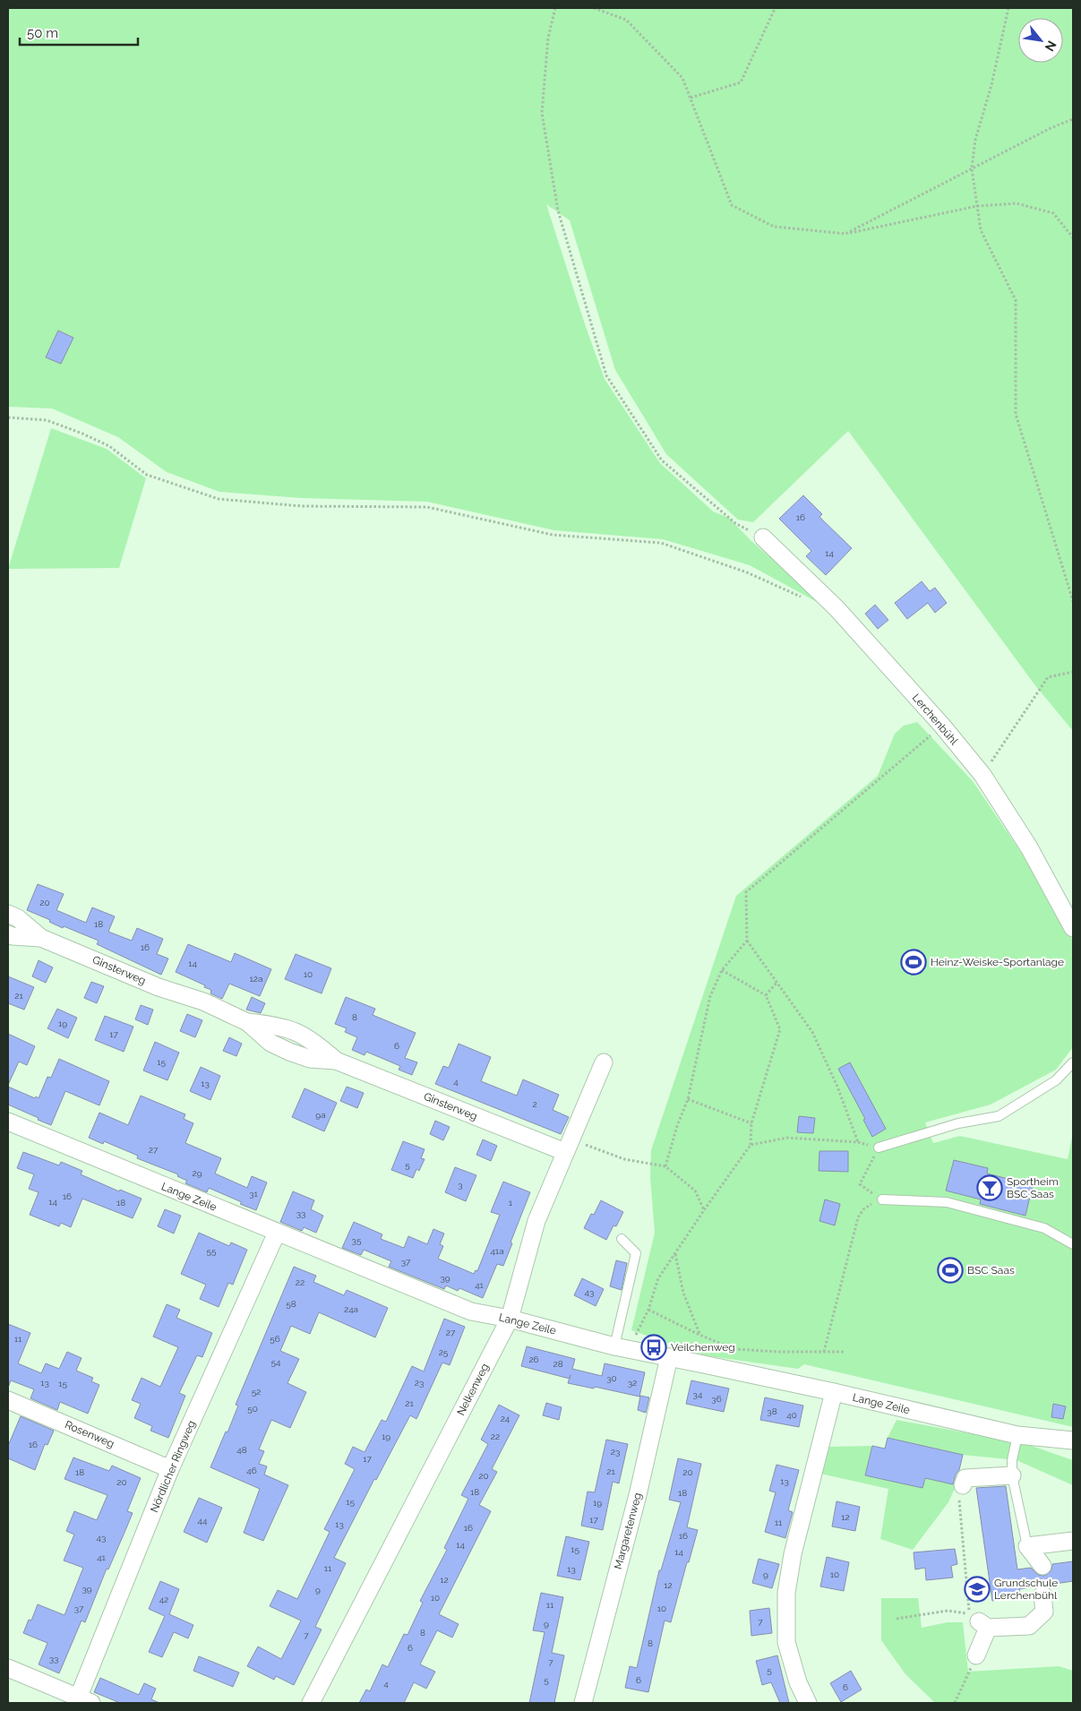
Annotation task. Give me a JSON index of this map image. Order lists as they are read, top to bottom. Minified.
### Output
{"streets":{"street":["Lerchenbühl","Ginsterweg","Lange Zeile","Nelkenweg","Rosenweg","Nördlicher Ringweg","Margaretenweg"]},"crossings":[["Ginsterweg","Nelkenweg"],["Lange Zeile","Nelkenweg"],["Lange Zeile","Nördlicher Ringweg"],["Lange Zeile","Margaretenweg"],["Rosenweg","Nördlicher Ringweg"]],"places":{"sports":["Heinz-Weiske-Sportanlage","BSC Saas"],"bar":["Sportheim BSC Saas"],"bus stop":["Veilchenweg"],"school or university":["Grundschule Lerchenbühl"]},"house_numbers":["16","14","20","18","16","14","10","12a","21","8","19","17","6","15","4","13","2","9a","27","5","29","3","31","16","14","18","1","33","35","55","41a","37","39","22","41","43","58","24a","27","11","56","25","26","54","28","30","13","23","32","15","52","34","36","21","50","38","40","24","19","22","16","48","23","17","46","21","18","20","20","13","20","18","18","15","19","12","17","44","11","13","16","16","43","14","15","14","41","11","13","9","10","12","12","39","9","10","42","11","37","10","7","9","8","7","8","6","33","7","5","5","6","4","6"],"scale_bar":"50 m","north":"bottom right"}
